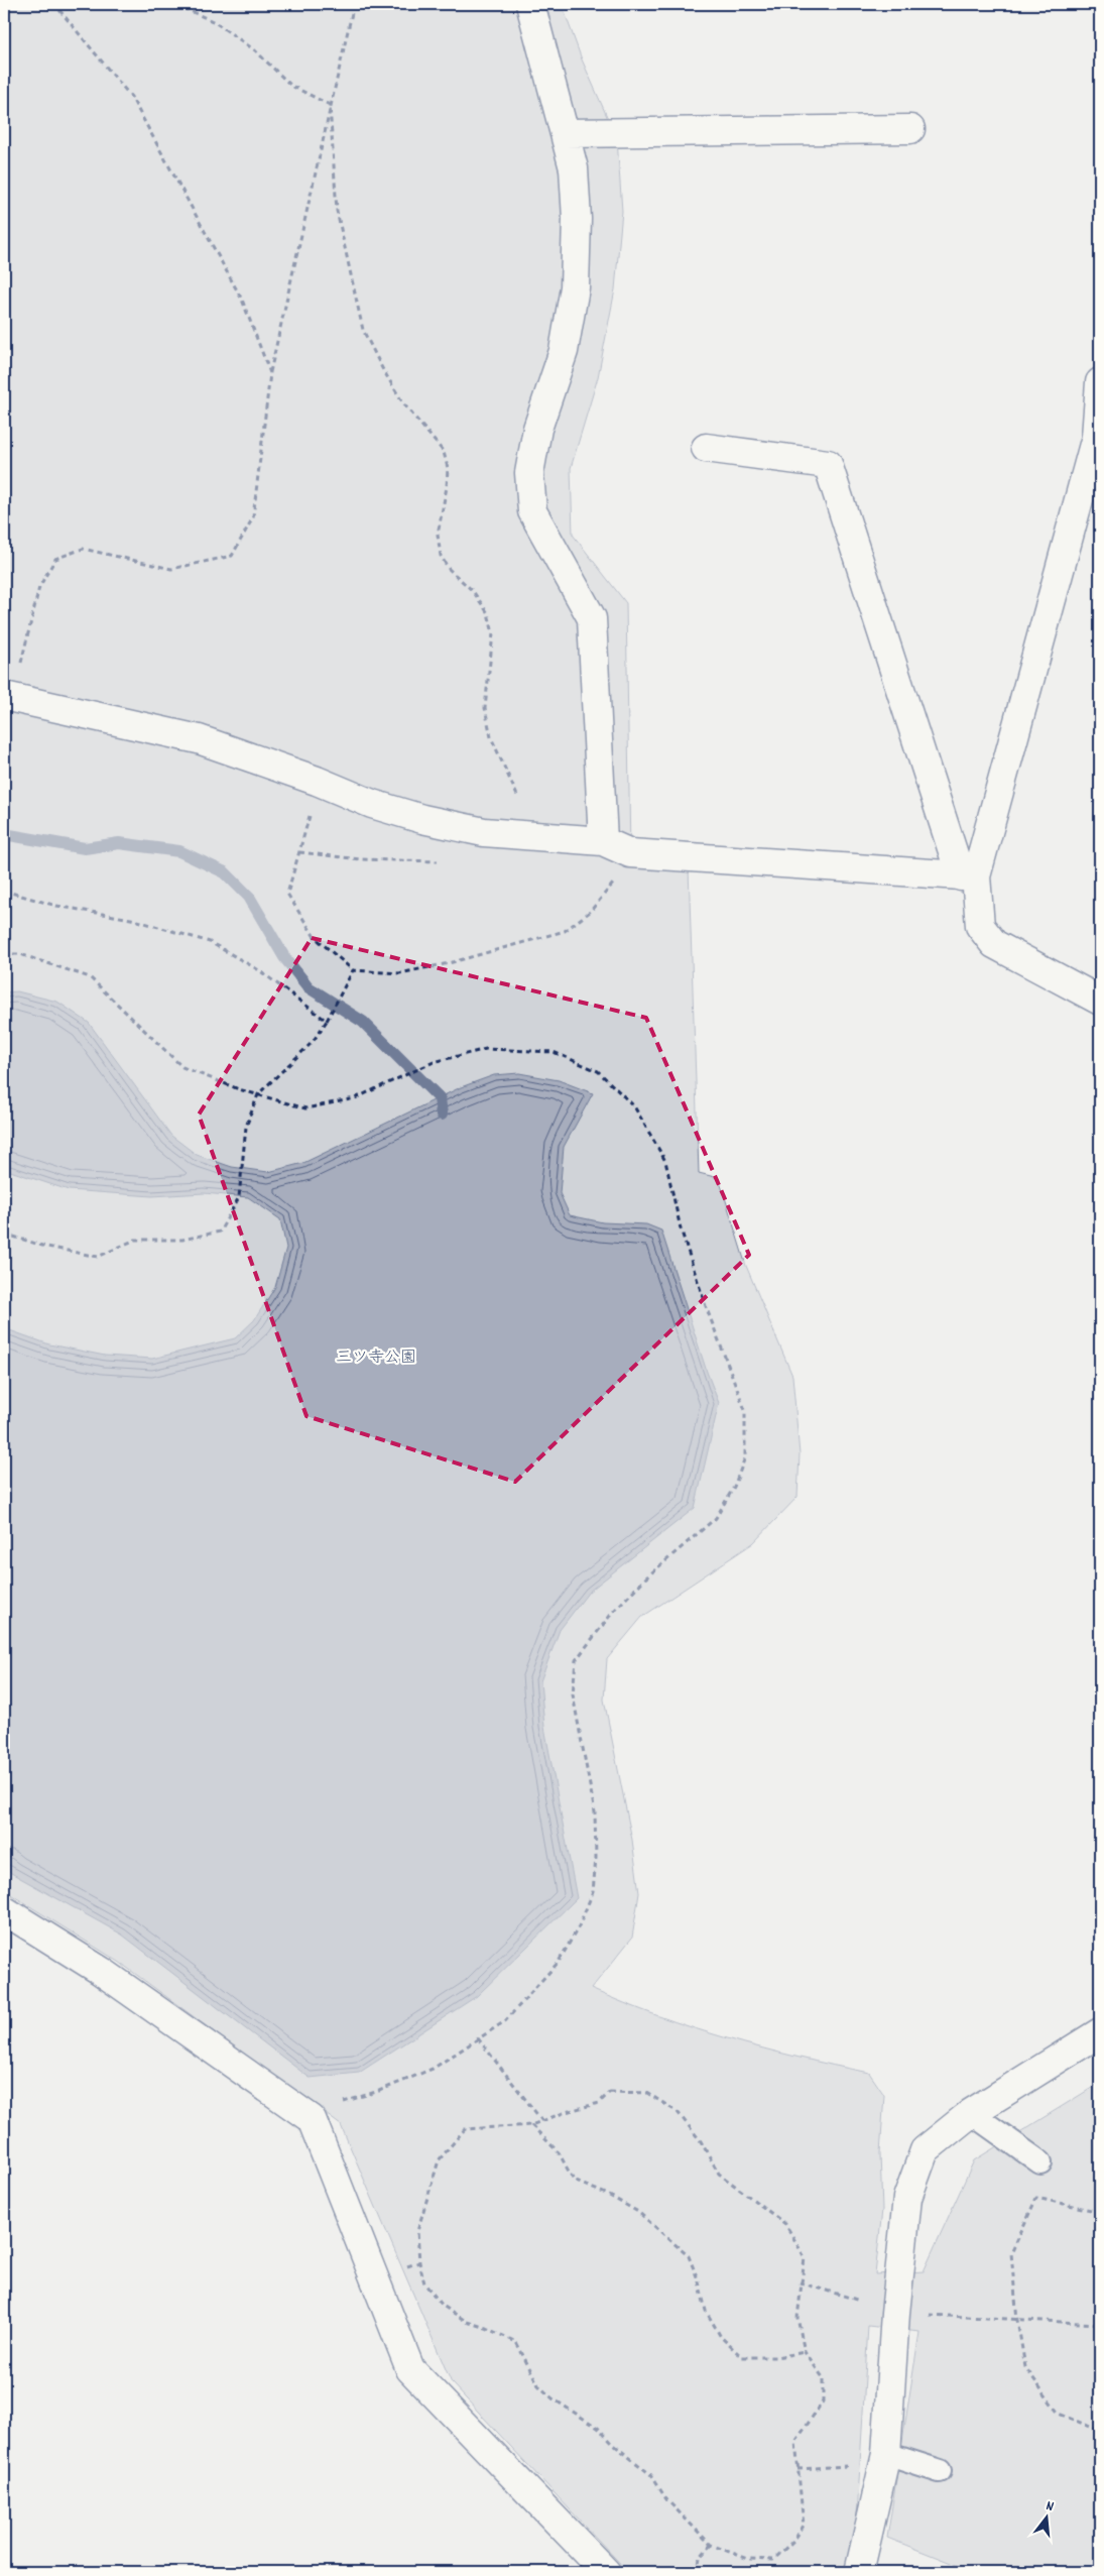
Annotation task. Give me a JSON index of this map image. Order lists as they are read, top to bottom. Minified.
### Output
{"parks":["三ツ寺公園"],"north":"top"}
